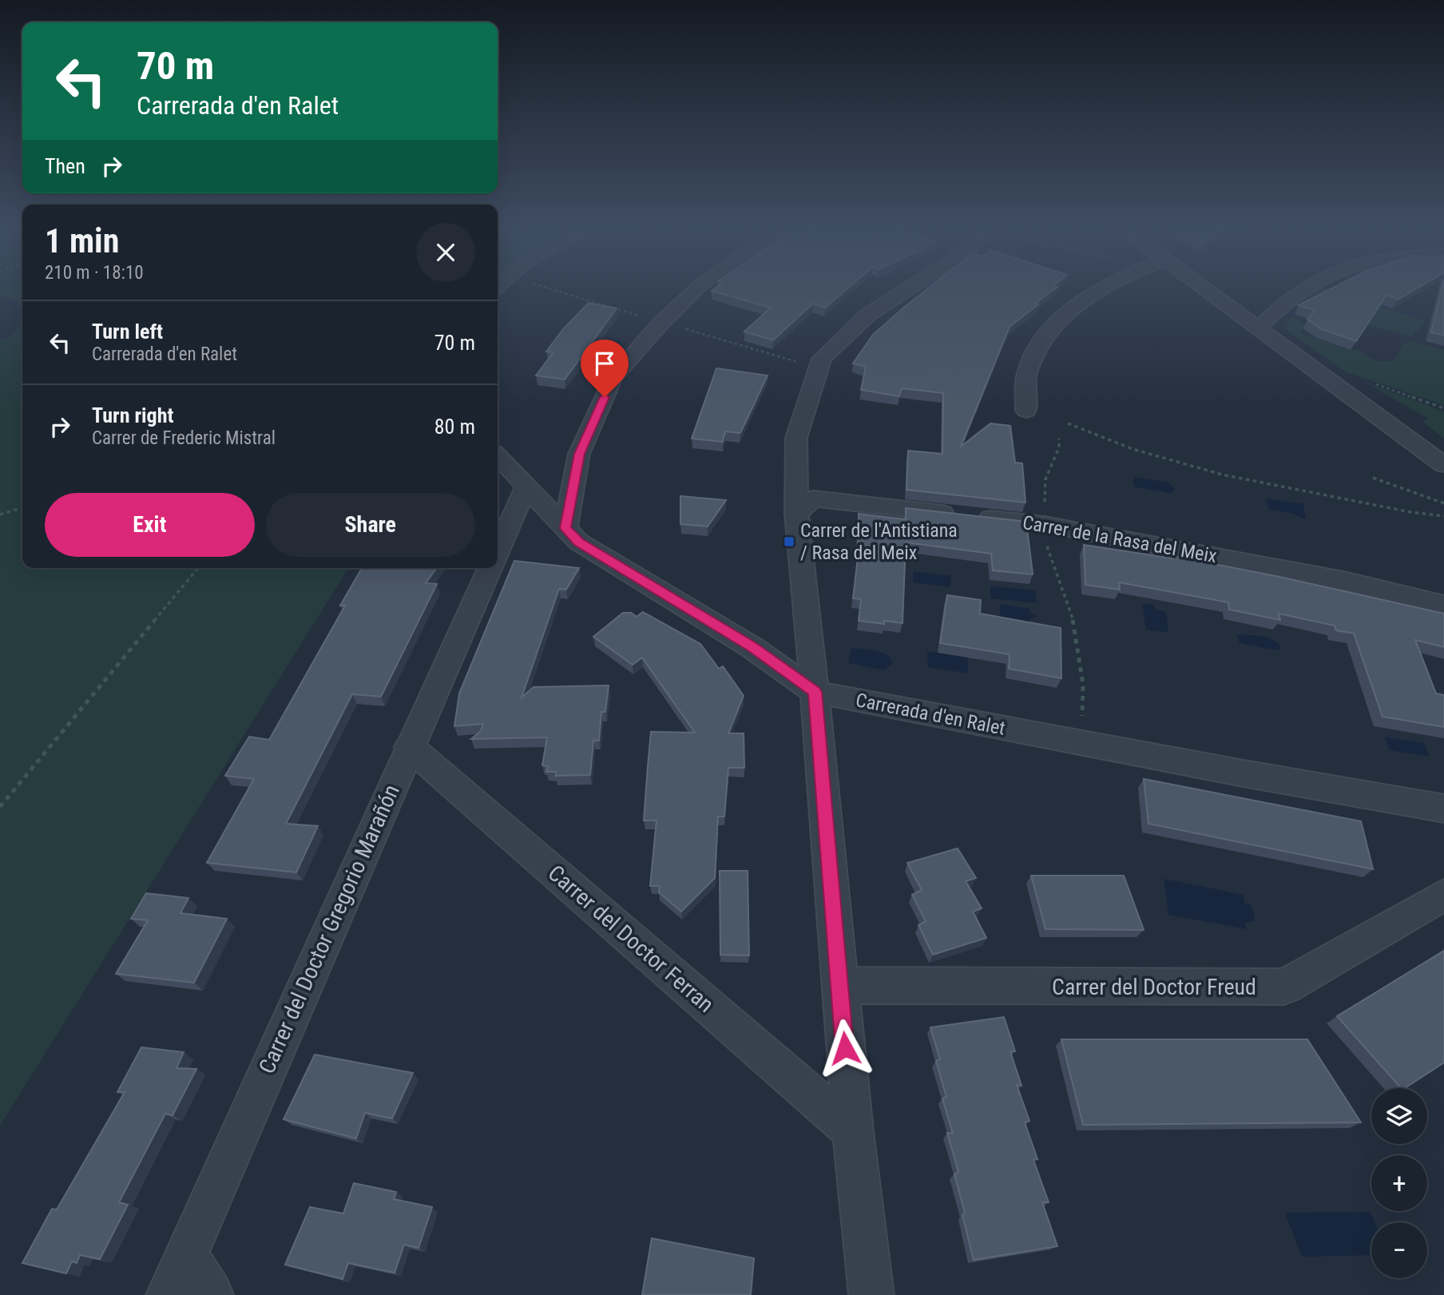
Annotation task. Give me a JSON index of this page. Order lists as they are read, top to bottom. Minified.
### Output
{"streets":{"street":["Carrer de la Rasa del Meix","Carrerada d'en Ralet","Carrer del Doctor Gregorio Marañón","Carrer del Doctor Ferran","Carrer del Doctor Freud"]},"crossings":[["Carrerada d'en Ralet","Carrer del Doctor Gregorio Marañón"],["Carrer del Doctor Gregorio Marañón","Carrer del Doctor Ferran"]],"places":{"transit":["Carrer de l'Antistiana / Rasa del Meix"]},"page":{"turn":["70 m","Carrerada d'en Ralet"],"then":"Then","heading":["1 min","210 m · 18:10"],"list":[{"name":"Turn left","note":"Carrerada d'en Ralet","value":"70 m"},{"name":"Turn right","note":"Carrer de Frederic Mistral","value":"80 m"}],"buttons":["Exit","Share"],"map_buttons":["+","−"]}}
